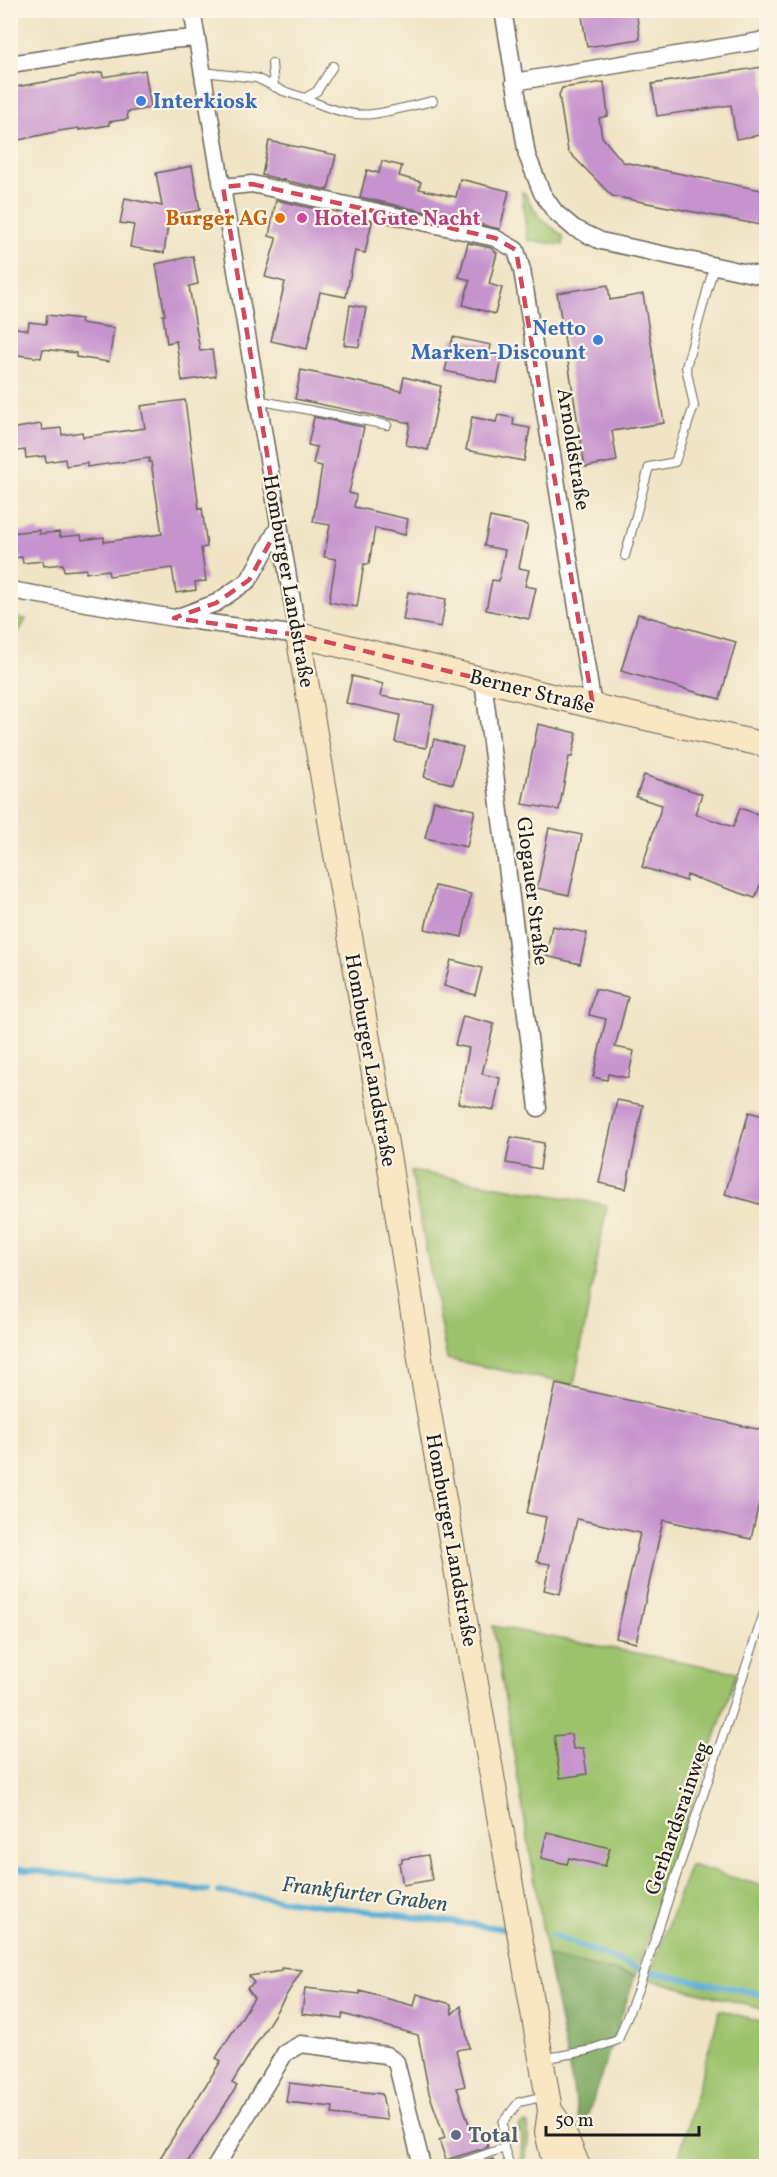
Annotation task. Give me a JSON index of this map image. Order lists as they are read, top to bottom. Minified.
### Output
{"streets":{"street":["Arnoldstraße","Homburger Landstraße","Berner Straße","Glogauer Straße"],"lane":["Gerhardsrainweg"]},"crossings":[["Arnoldstraße","Homburger Landstraße"],["Arnoldstraße","Berner Straße"],["Homburger Landstraße","Berner Straße"],["Homburger Landstraße","Gerhardsrainweg"],["Berner Straße","Glogauer Straße"]],"water":["Frankfurter Graben"],"places":["Interkiosk","Burger AG","Hotel Gute Nacht","Netto Marken-Discount","Total"],"scale_bar":"50 m"}
